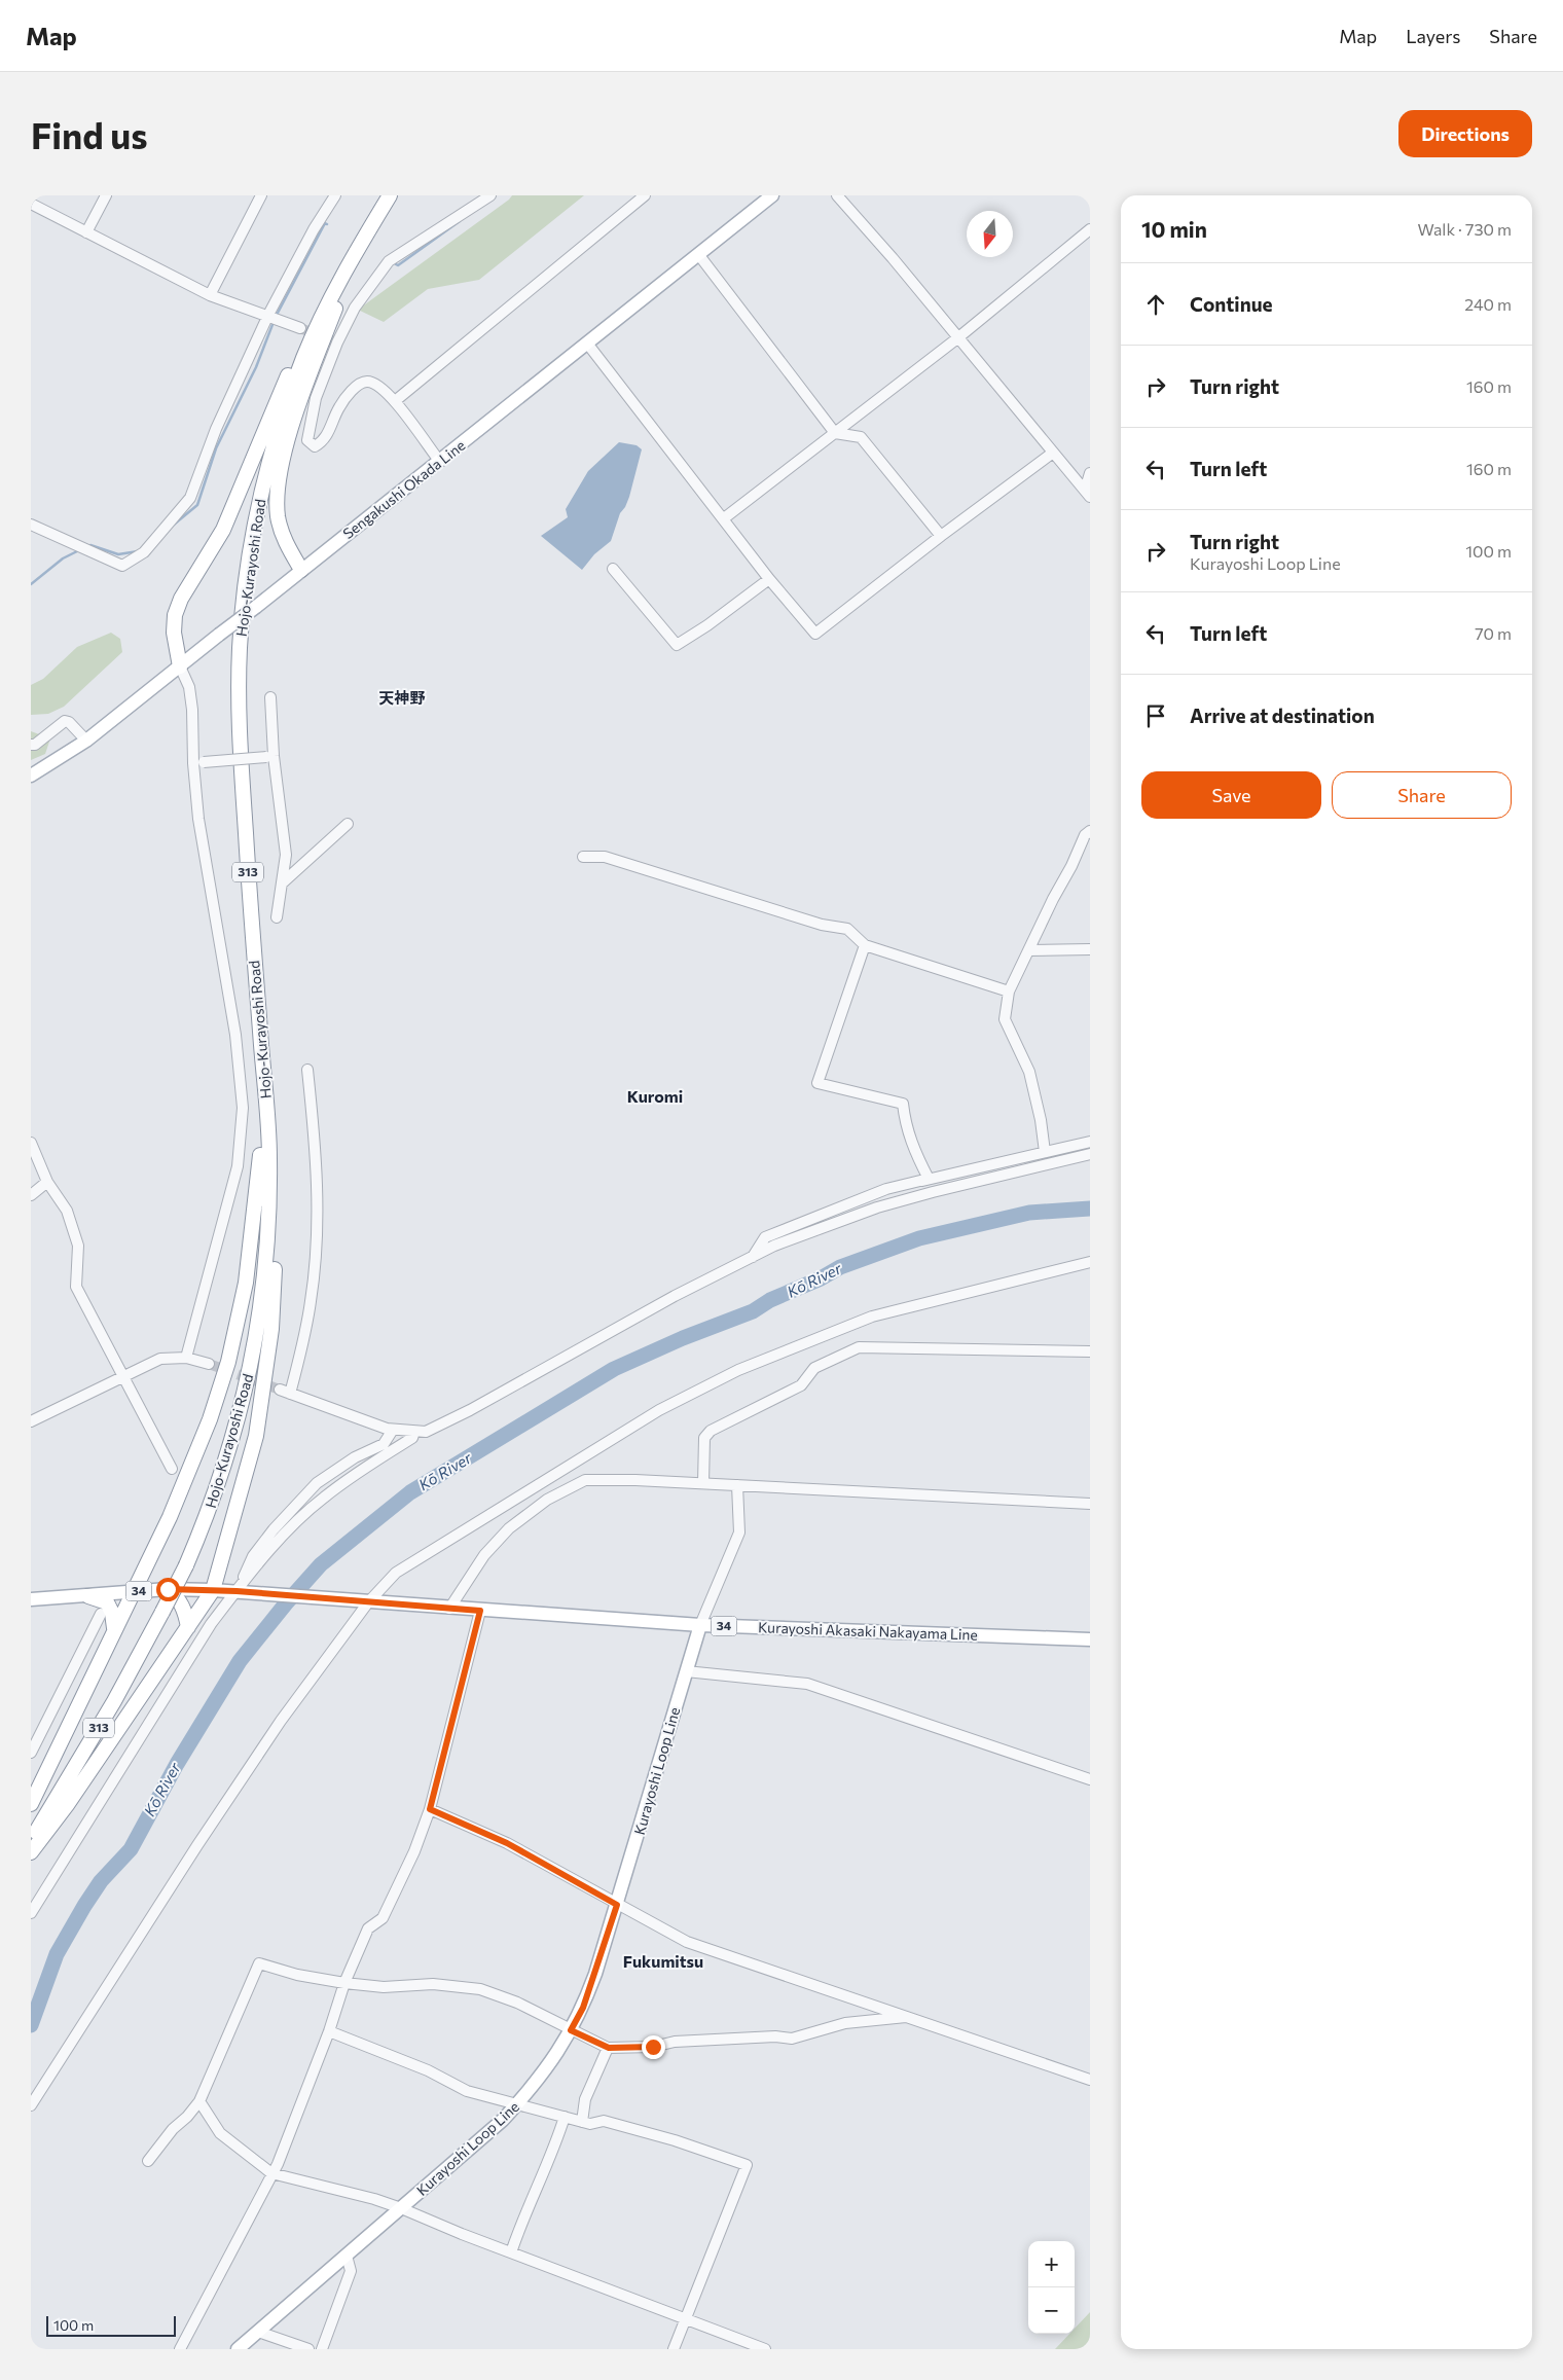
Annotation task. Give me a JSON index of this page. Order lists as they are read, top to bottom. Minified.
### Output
{"streets":{"highway":["Hojo-Kurayoshi Road","313"],"main road":["Sengakushi Okada Line","34","Kurayoshi Akasaki Nakayama Line","Kurayoshi Loop Line"]},"crossings":[["Kurayoshi Akasaki Nakayama Line","Kurayoshi Loop Line"]],"districts":["天神野","Kuromi","Fukumitsu"],"water":["Kō River"],"scale_bar":"100 m","north":"bottom","page":{"header":"Map","nav":["Map","Layers","Share"],"buttons":["Directions",["Save","Share"]],"title":"Find us","heading":["10 min","Walk · 730 m"],"list":[["Continue","240 m"],["Turn right","160 m"],["Turn left","160 m"],["Turn right","Kurayoshi Loop Line","100 m"],["Turn left","70 m"],"Arrive at destination"],"map_buttons":["+","−"],"scale":"100 m"}}
